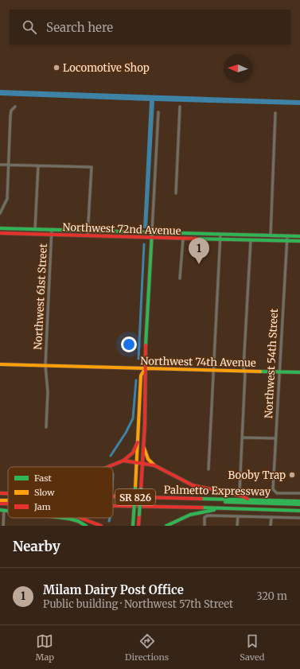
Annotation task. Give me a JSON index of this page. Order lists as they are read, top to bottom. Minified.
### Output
{"streets":{"main road":["Northwest 72nd Avenue","Northwest 74th Avenue","Palmetto Expressway","SR 826"],"street":["Northwest 61st Street","Northwest 54th Street"]},"crossings":[["Northwest 72nd Avenue","Northwest 61st Street"],["Northwest 72nd Avenue","Northwest 54th Street"],["Northwest 61st Street","Northwest 74th Avenue"],["Northwest 74th Avenue","Northwest 54th Street"]],"places":["Locomotive Shop","Booby Trap"],"legend":["Fast","Slow","Jam"],"north":"left","page":{"search":"Search here","pins":"1","heading":"Nearby","list":[{"mark":"1","name":"Milam Dairy Post Office","note":"Public building · Northwest 57th Street","value":"320 m"}],"nav":["Map","Directions","Saved"]}}
